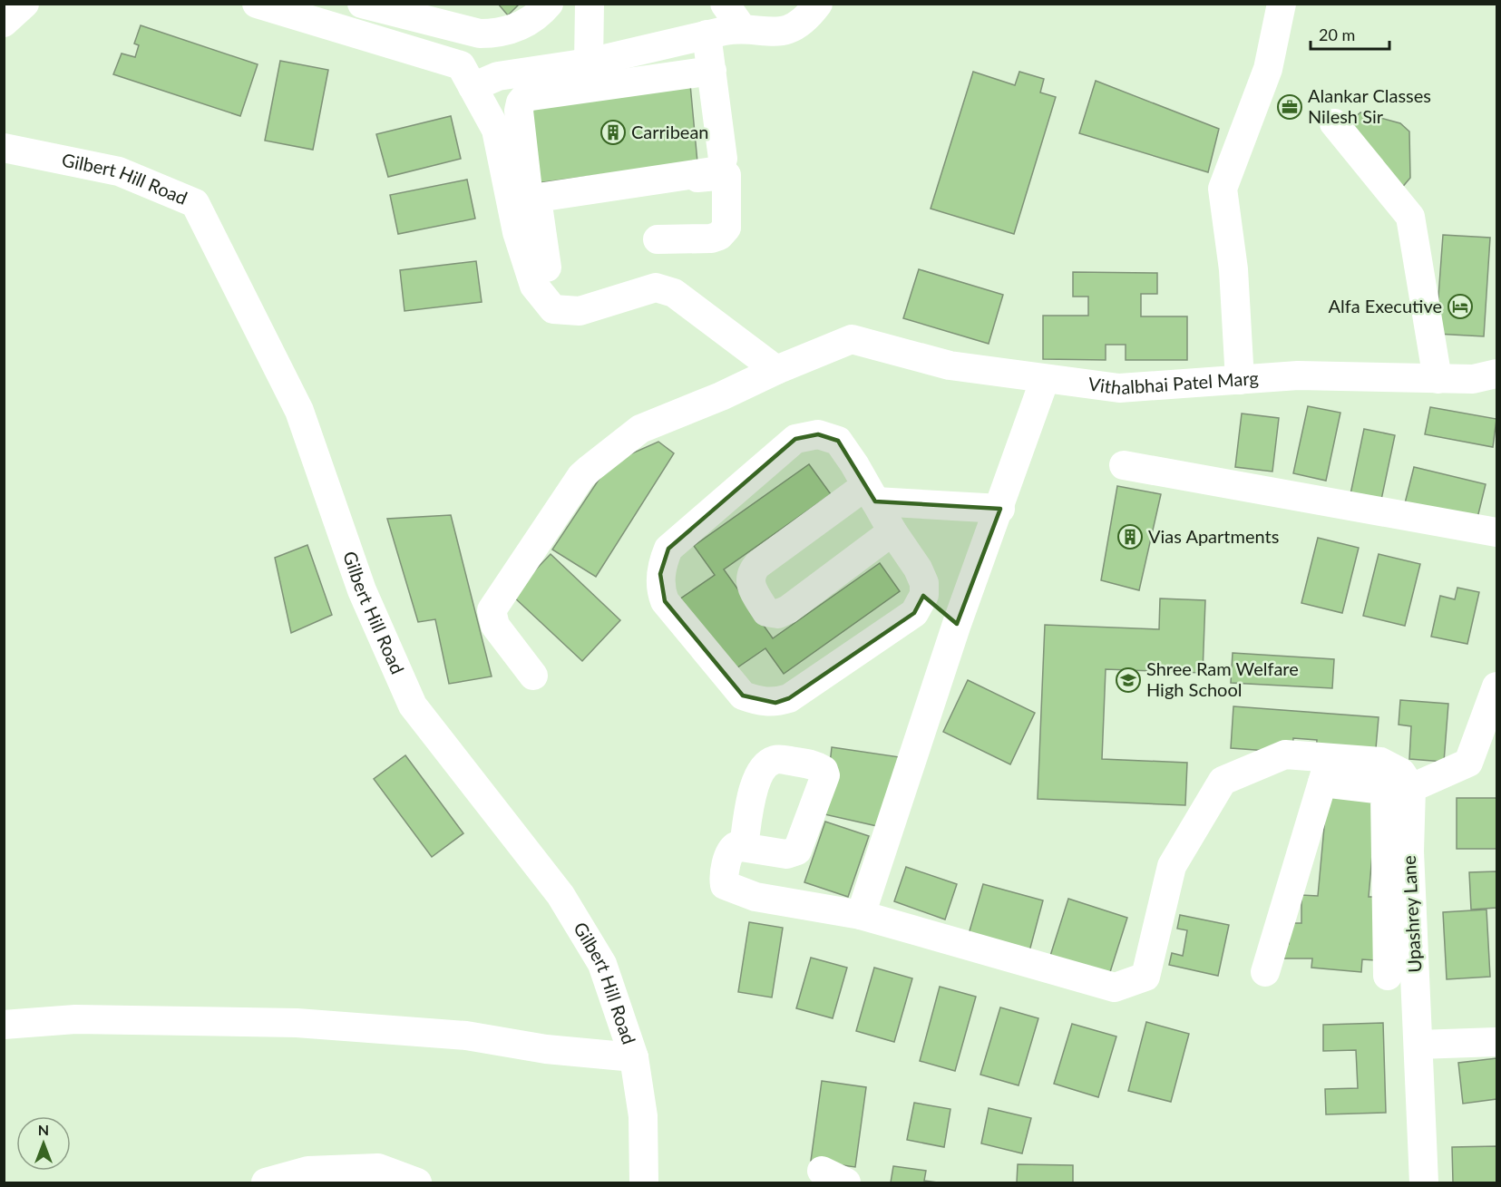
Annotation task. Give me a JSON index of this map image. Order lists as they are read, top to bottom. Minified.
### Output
{"streets":{"street":["Gilbert Hill Road","Vithalbhai Patel Marg","Upashrey Lane"]},"places":{"office":["Alankar Classes Nilesh Sir"],"building":["Carribean","Vias Apartments"],"hotel":["Alfa Executive"],"school or university":["Shree Ram Welfare High School"]},"scale_bar":"20 m","north":"top"}
